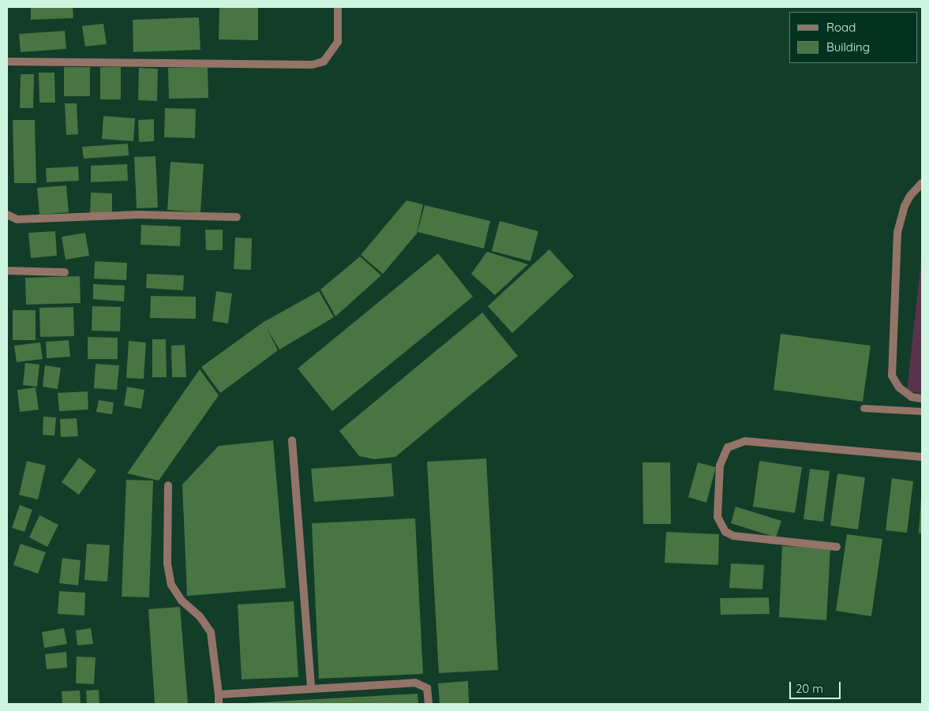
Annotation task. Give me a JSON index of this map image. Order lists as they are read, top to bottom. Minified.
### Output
{"legend":["Road","Building"],"scale_bar":"20 m"}
